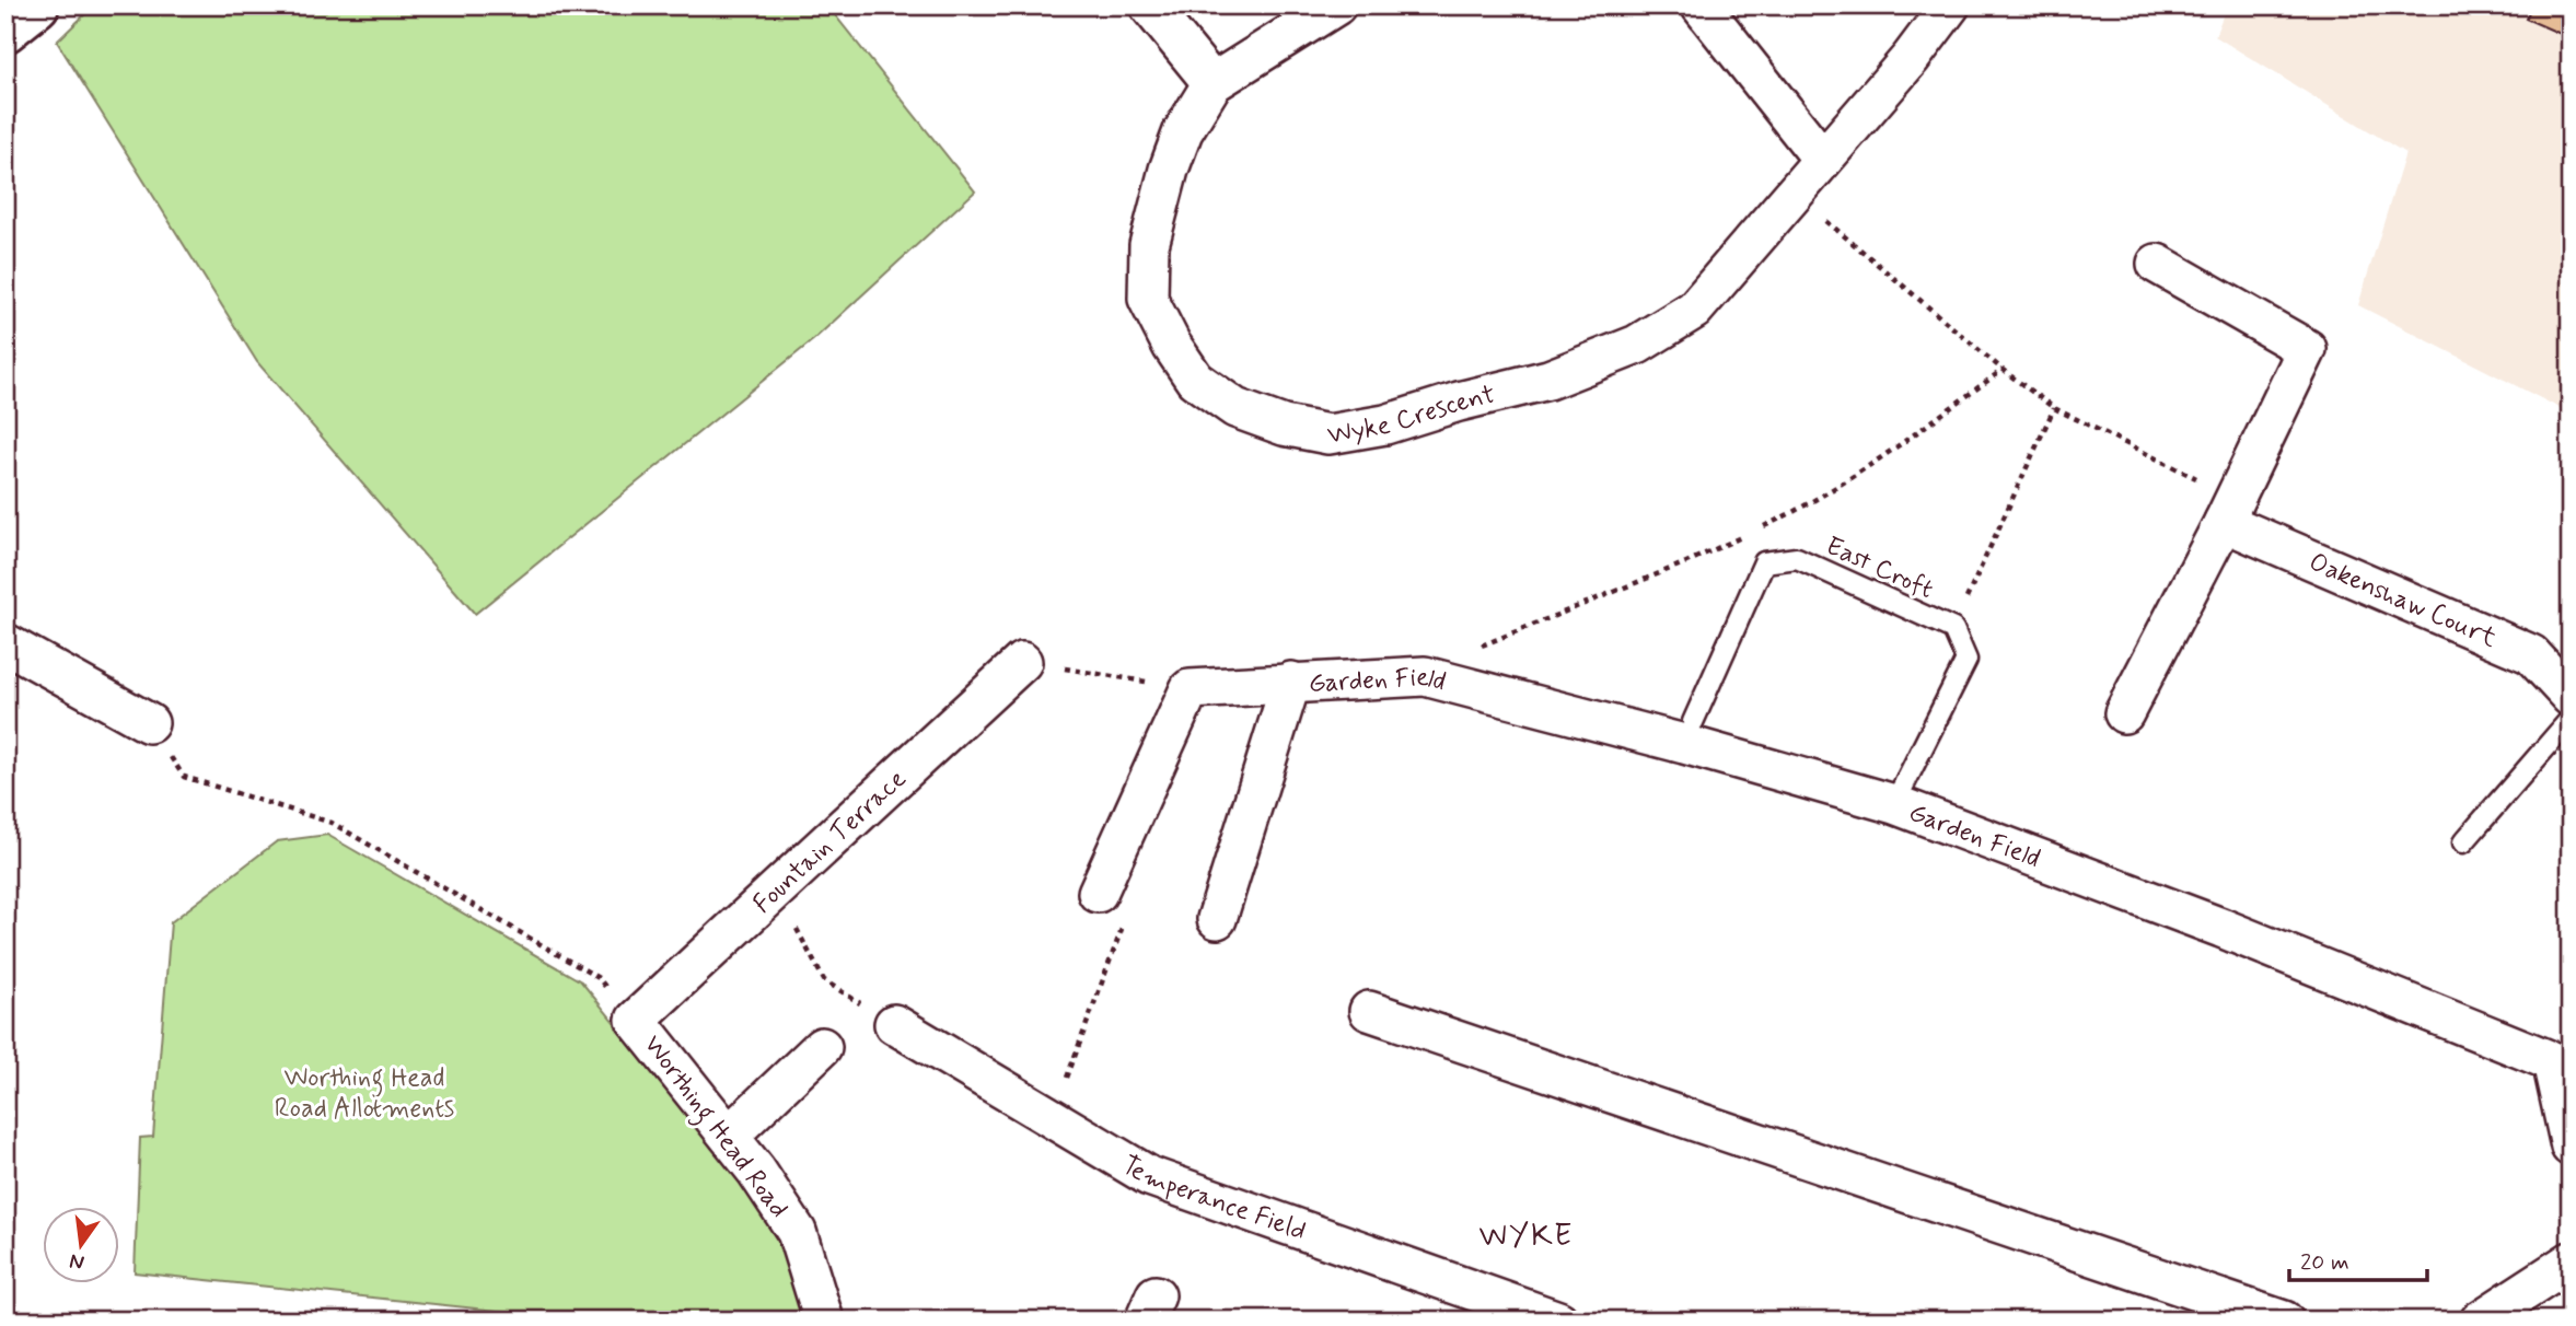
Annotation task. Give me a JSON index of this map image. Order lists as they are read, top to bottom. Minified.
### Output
{"streets":{"street":["Wyke Crescent","Oakenshaw Court","Garden Field","Fountain Terrace","Worthing Head Road","Temperance Field"],"lane":["East Croft"]},"crossings":[["East Croft","Garden Field"],["Fountain Terrace","Worthing Head Road"]],"districts":["WYKE"],"parks":["Worthing Head Road Allotments"],"scale_bar":"20 m","north":"bottom"}
